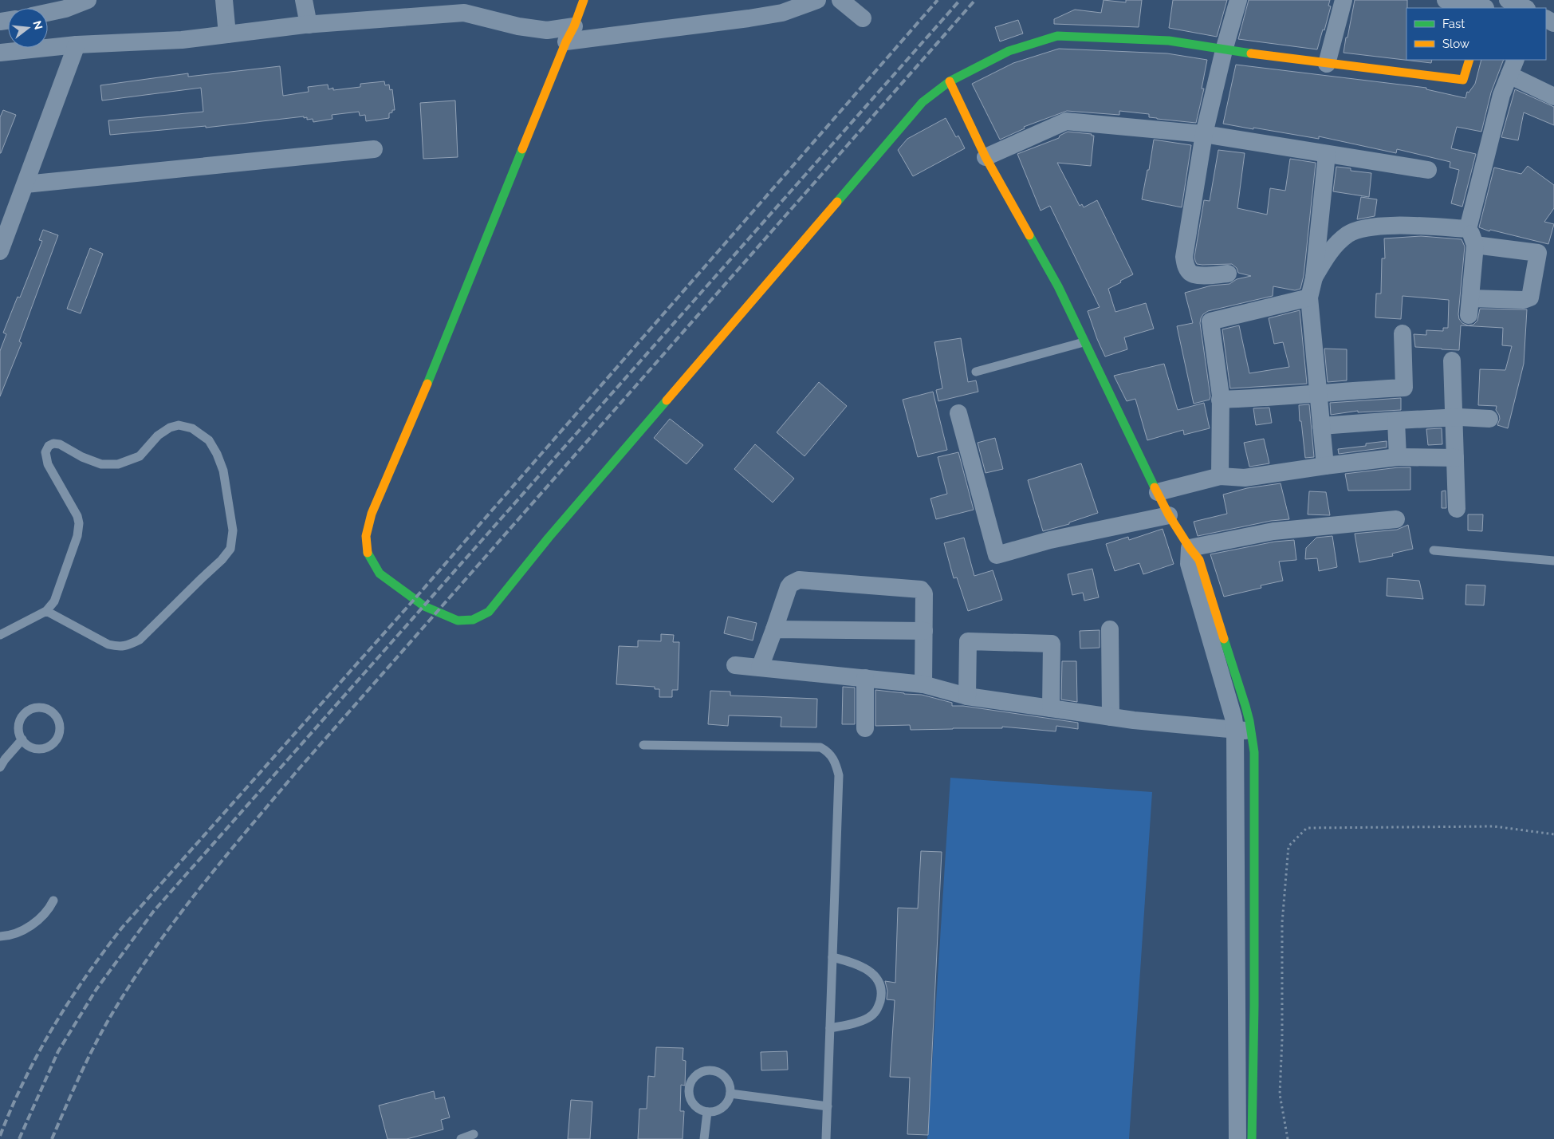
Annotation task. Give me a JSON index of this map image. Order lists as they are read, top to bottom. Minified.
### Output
{"legend":["Fast","Slow"],"north":"right"}
